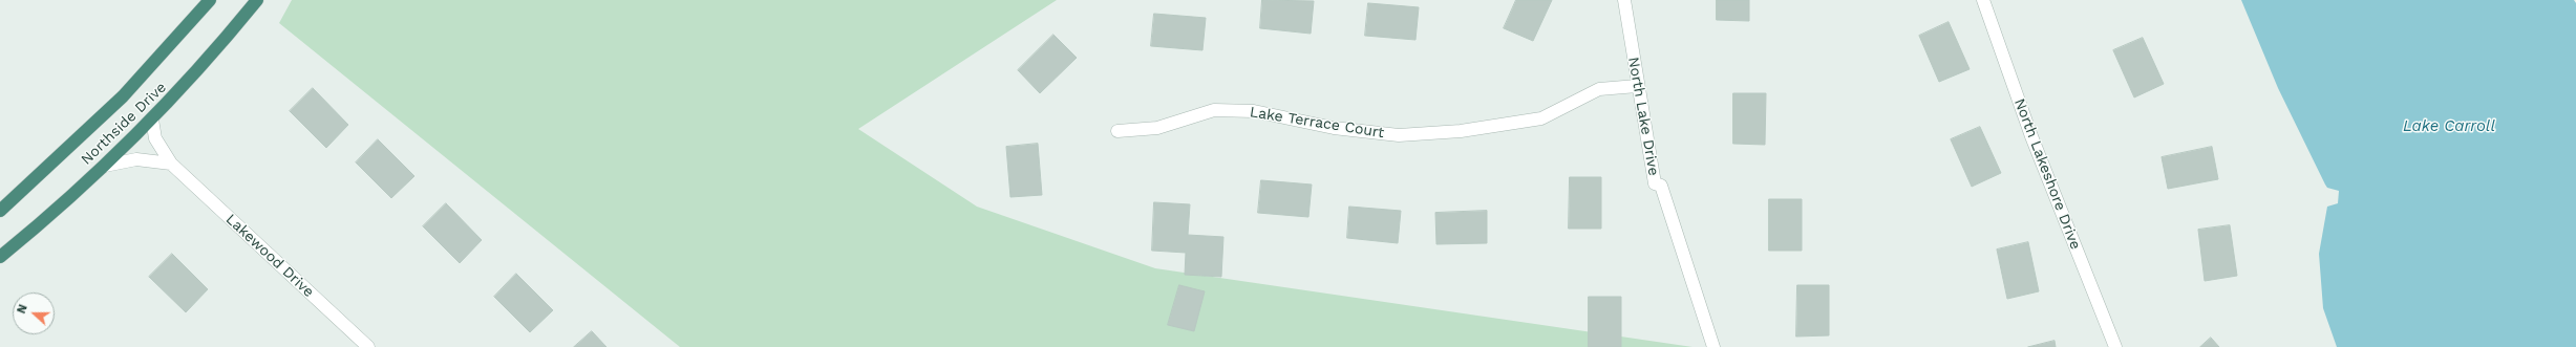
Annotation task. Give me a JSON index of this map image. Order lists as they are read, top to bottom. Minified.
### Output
{"streets":{"highway":["Northside Drive"],"street":["North Lake Drive","Lake Terrace Court","North Lakeshore Drive","Lakewood Drive"]},"crossings":[["North Lake Drive","Lake Terrace Court"],["Northside Drive","Lakewood Drive"]],"water":["Lake Carroll"],"north":"left"}
